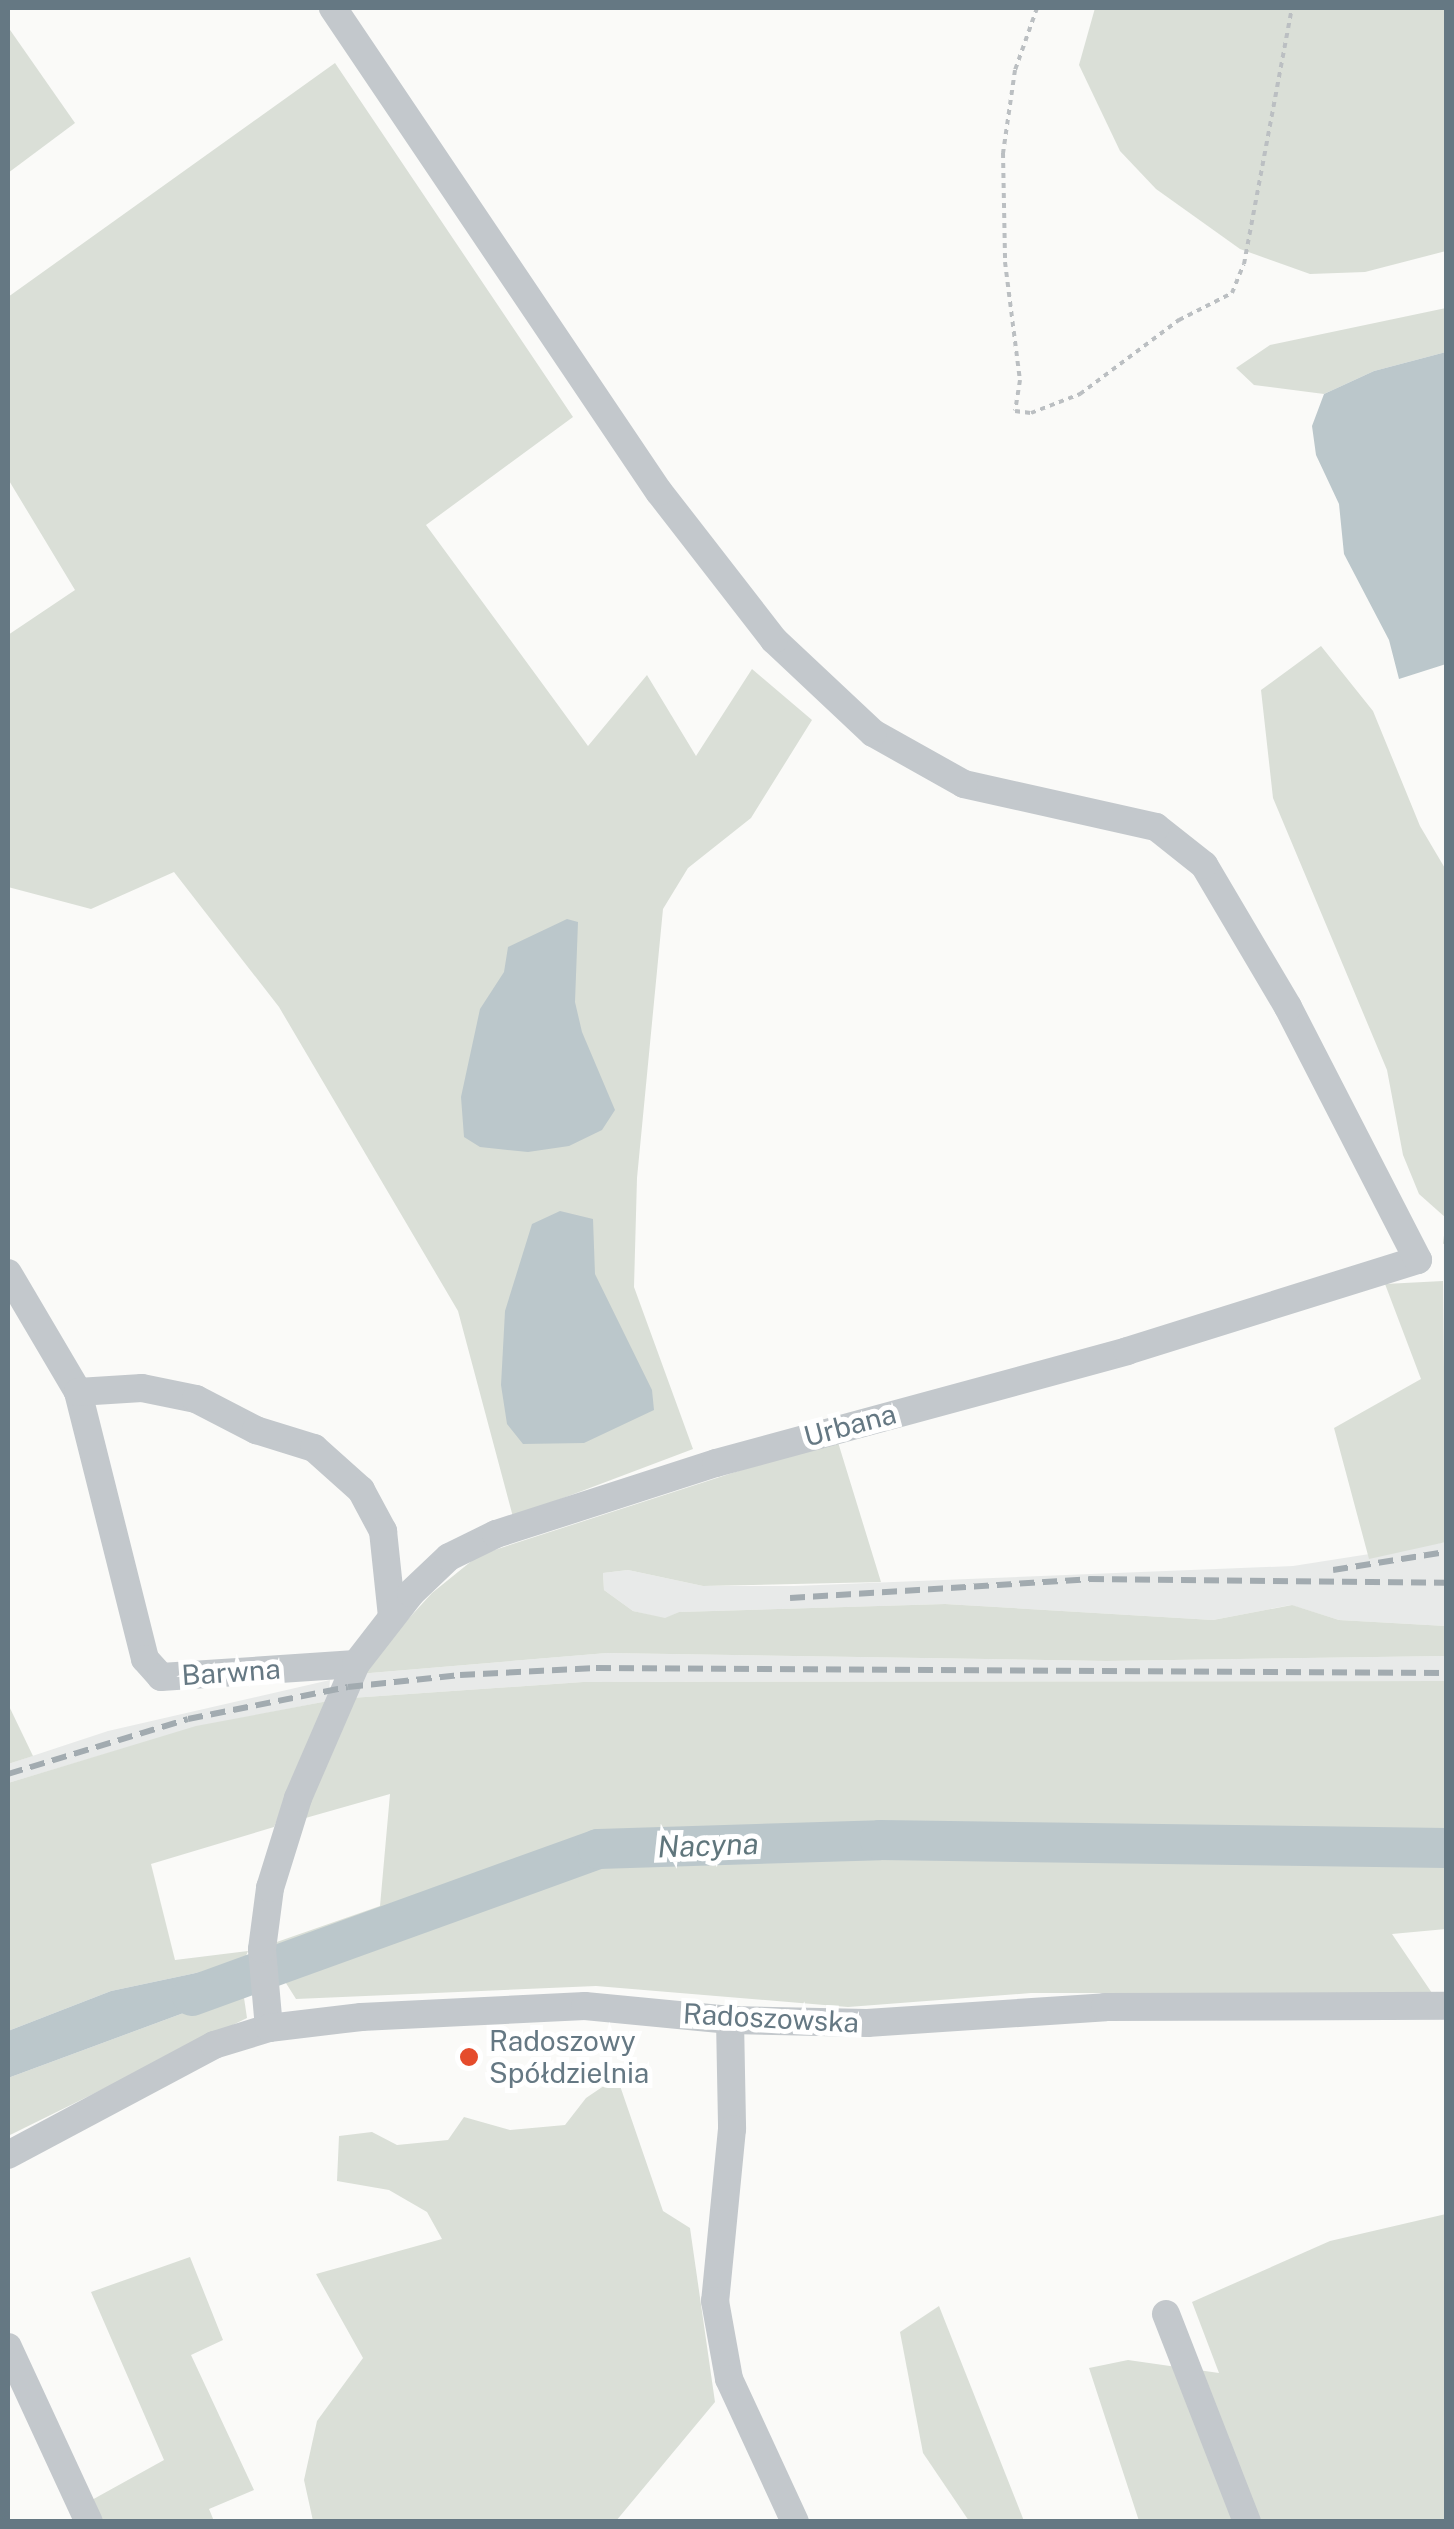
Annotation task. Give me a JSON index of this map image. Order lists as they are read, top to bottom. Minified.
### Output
{"streets":{"street":["Urbana","Barwna","Radoszowska"]},"crossings":[["Urbana","Barwna"]],"water":["Nacyna"],"places":["Radoszowy Spółdzielnia"]}
